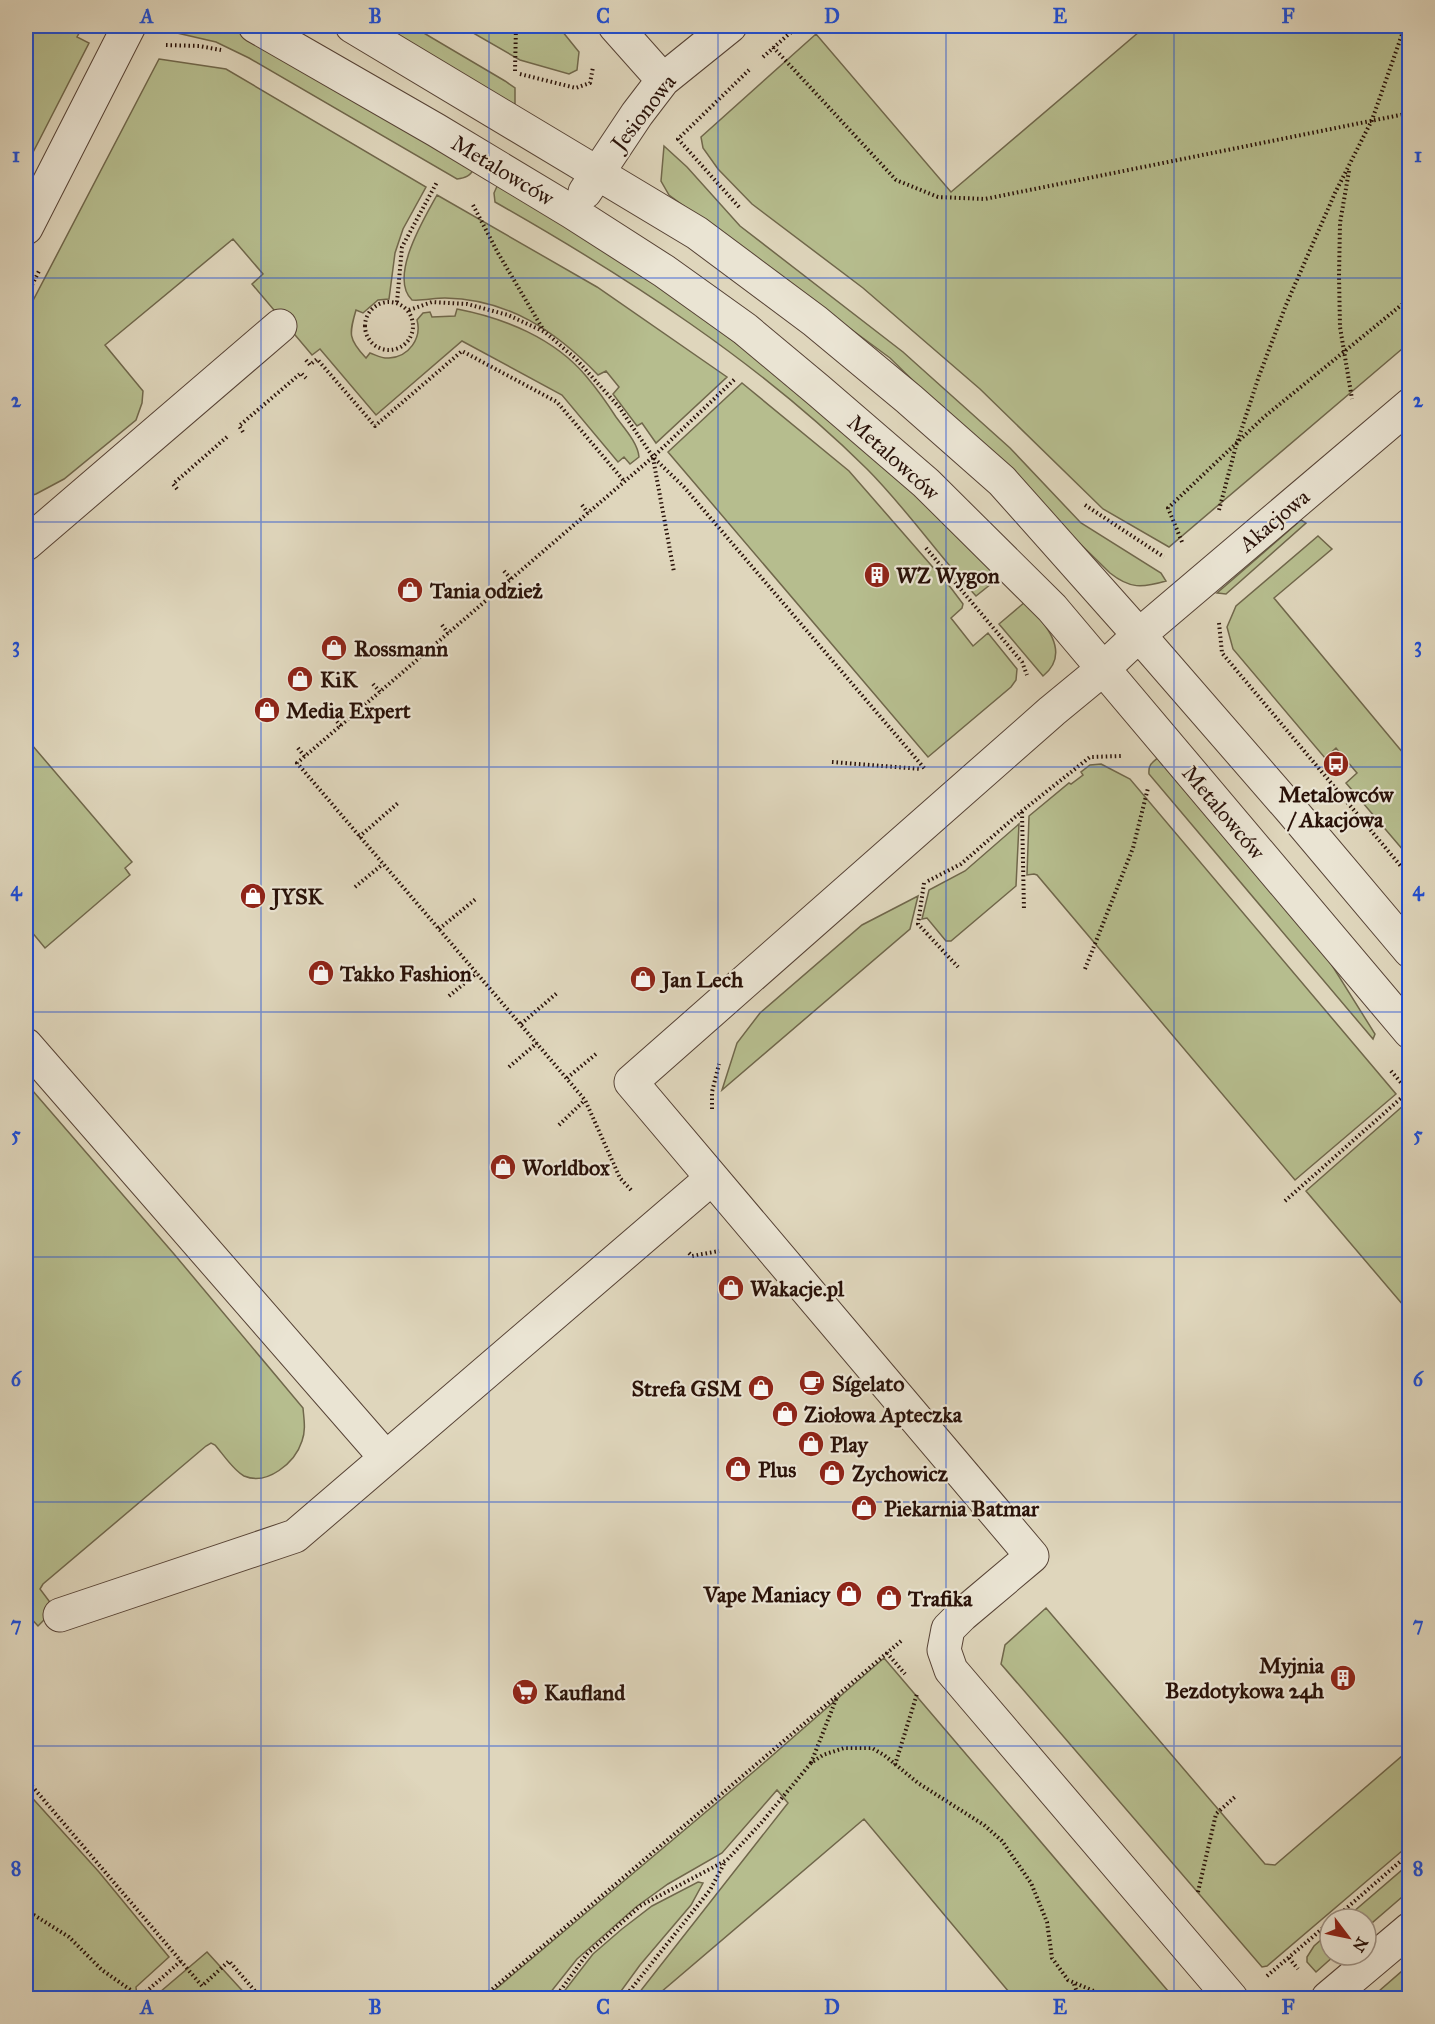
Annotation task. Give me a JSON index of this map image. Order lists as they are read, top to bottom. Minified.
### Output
{"streets":{"street":["Jesionowa","Metalowców","Akacjowa"]},"crossings":[["Jesionowa","Metalowców"],["Metalowców","Akacjowa"]],"places":{"building":["WZ Wygon","Myjnia Bezdotykowa 24h"],"shop":["Tania odzież","Rossmann","KiK","Media Expert","JYSK","Takko Fashion","Jan Lech","Worldbox","Wakacje.pl","Strefa GSM","Ziołowa Apteczka","Play","Plus","Zychowicz","Piekarnia Batmar","Vape Maniacy","Trafika"],"bus stop":["Metalowców / Akacjowa"],"cafe":["Sígelato"],"supermarket":["Kaufland"]},"north":"bottom right","grid":{"columns":["A","B","C","D","E","F"],"rows":["1","2","3","4","5","6","7","8"]}}
